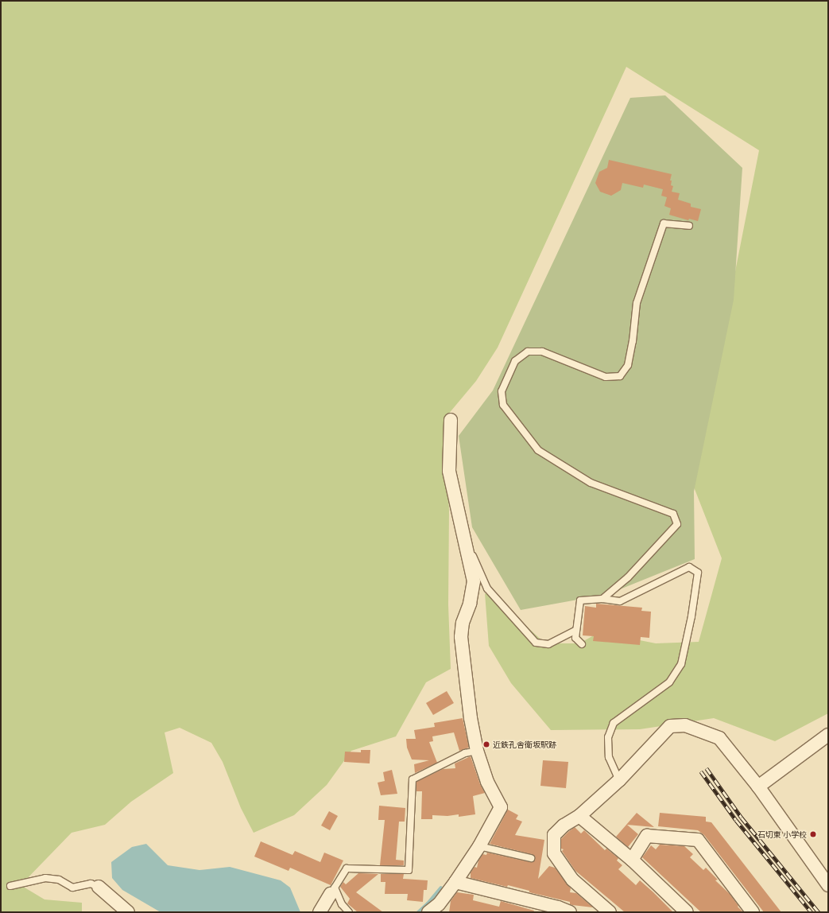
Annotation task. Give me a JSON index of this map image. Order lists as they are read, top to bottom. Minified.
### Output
{"places":["近鉄孔舎衛坂駅跡","石切東 小学校"]}
